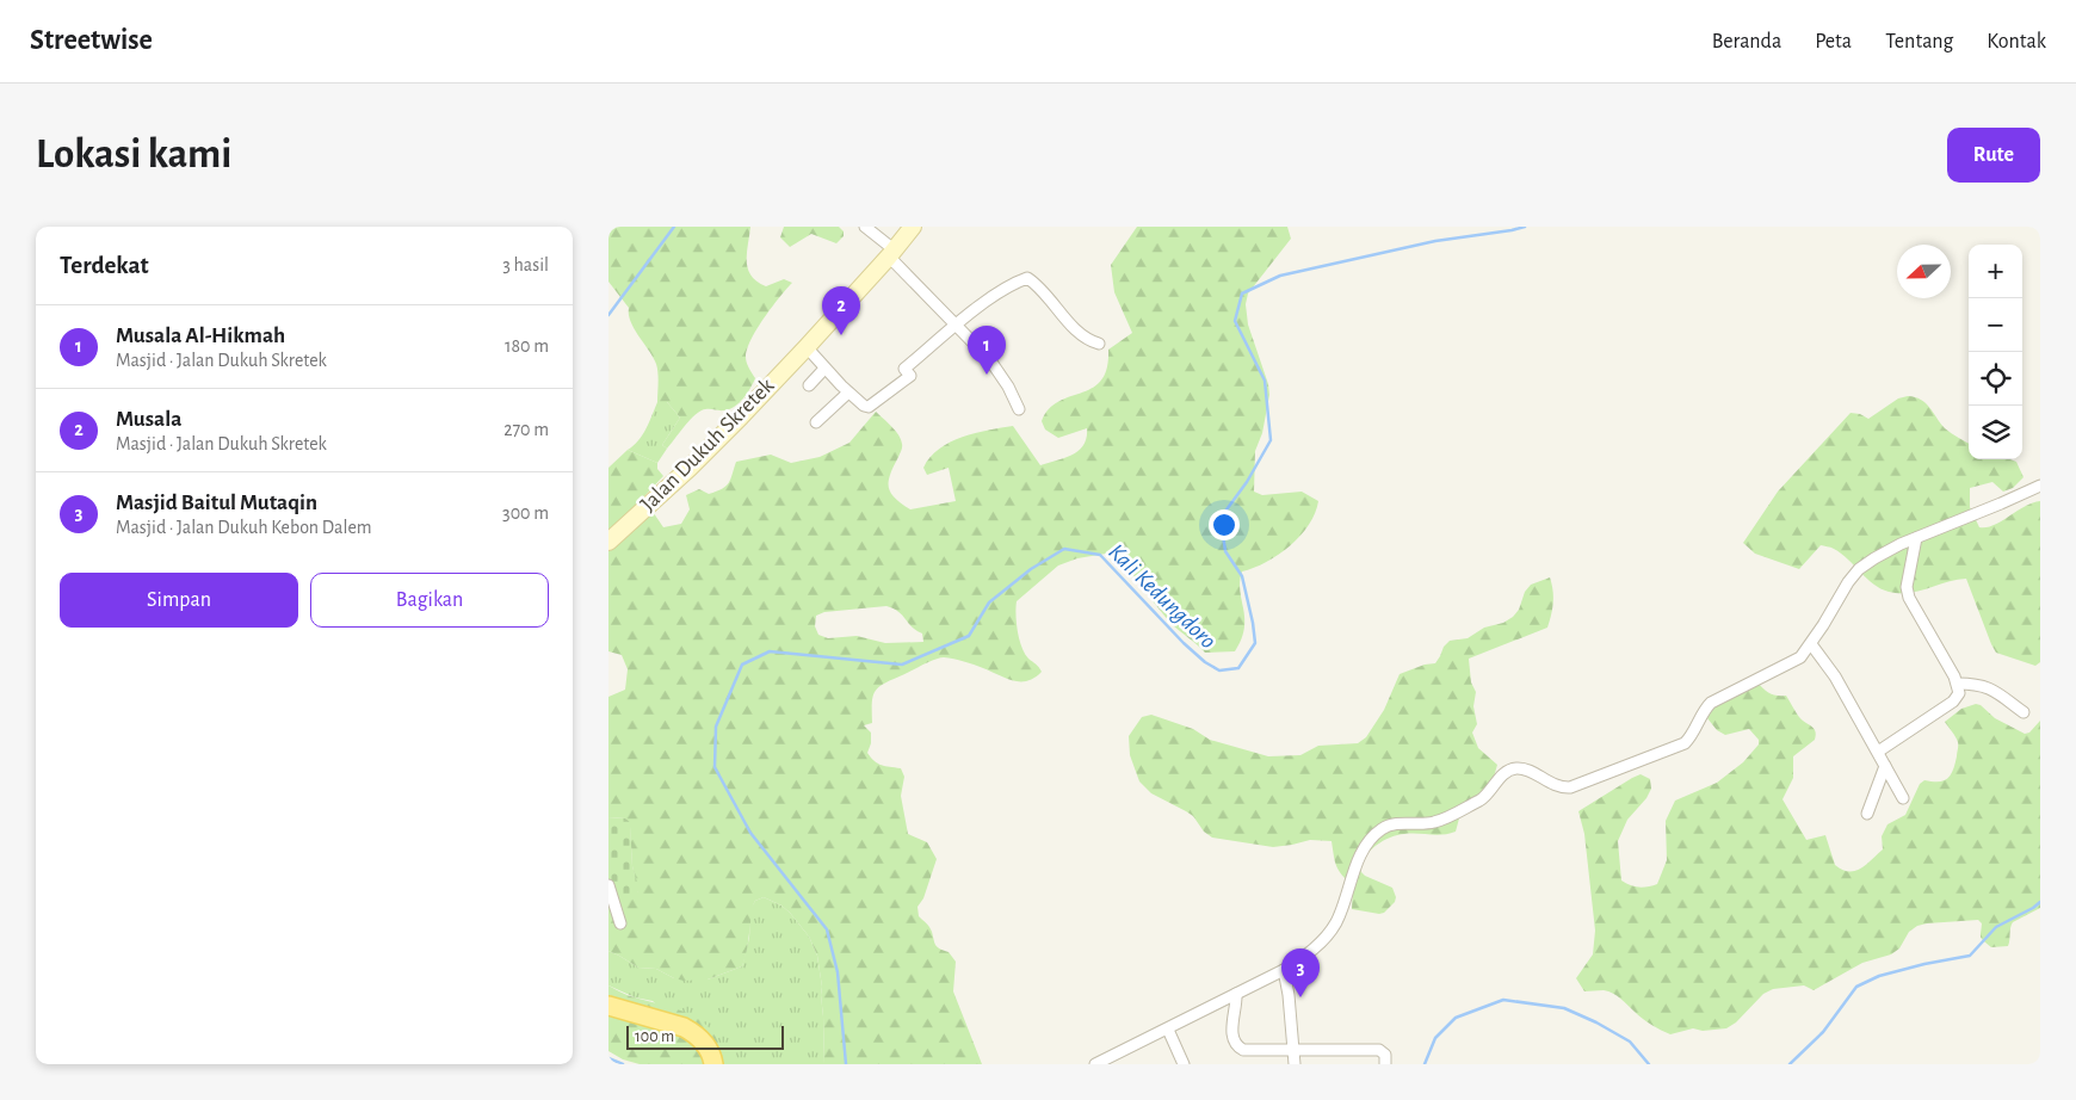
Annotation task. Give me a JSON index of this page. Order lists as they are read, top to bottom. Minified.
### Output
{"streets":{"street":["Jalan Dukuh Skretek"]},"water":["Kali Kedungdoro"],"scale_bar":"100 m","north":"left","page":{"header":"Streetwise","nav":["Beranda","Peta","Tentang","Kontak"],"buttons":["Rute",["Simpan","Bagikan"]],"title":"Lokasi kami","heading":["Terdekat","3 hasil"],"map_buttons":["+","−"],"pins":["2","1","3"],"list":[{"mark":"1","name":"Musala Al-Hikmah","note":"Masjid · Jalan Dukuh Skretek","value":"180 m"},{"mark":"2","name":"Musala","note":"Masjid · Jalan Dukuh Skretek","value":"270 m"},{"mark":"3","name":"Masjid Baitul Mutaqin","note":"Masjid · Jalan Dukuh Kebon Dalem","value":"300 m"}],"scale":"100 m"}}
